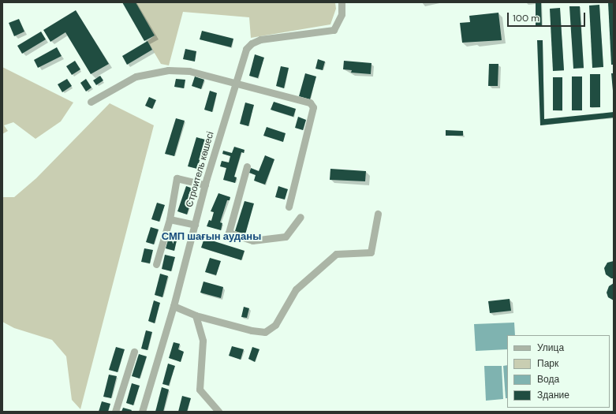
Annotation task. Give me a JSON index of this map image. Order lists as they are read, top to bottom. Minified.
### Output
{"streets":{"street":["Строитель көшесі"]},"districts":["СМП шағын ауданы"],"legend":["Улица","Парк","Вода","Здание"],"scale_bar":"100 m"}
